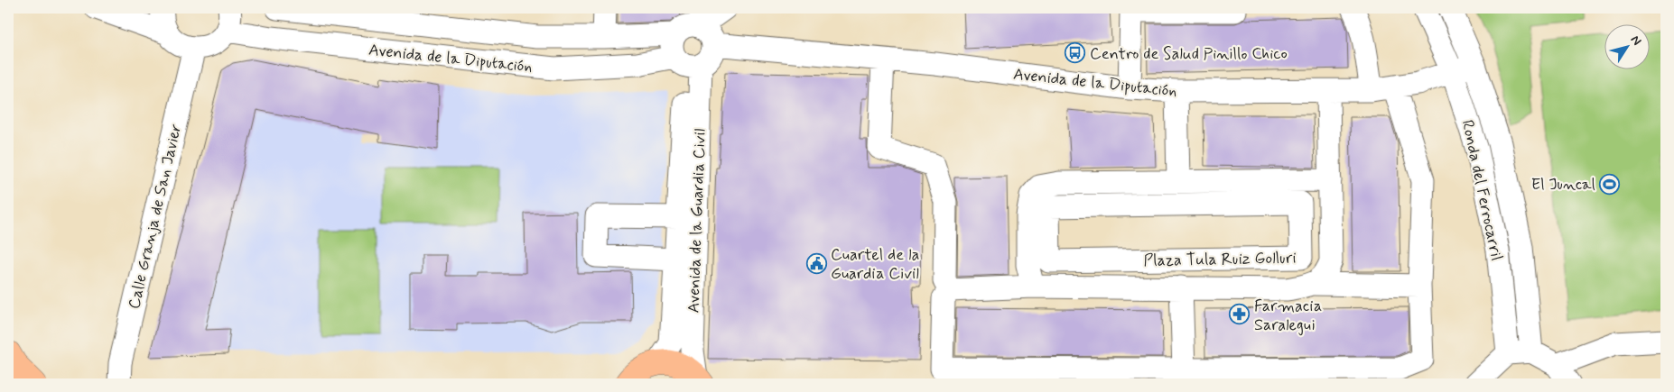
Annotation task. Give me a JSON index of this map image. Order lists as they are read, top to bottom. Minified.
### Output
{"streets":{"street":["Avenida de la Diputación","Ronda del Ferrocarril","Calle Granja de San Javier","Avenida de la Guardia Civil","Plaza Tula Ruiz Golluri"]},"crossings":[["Avenida de la Diputación","Ronda del Ferrocarril"],["Avenida de la Diputación","Avenida de la Guardia Civil"]],"places":{"bus stop":["Centro de Salud Pinillo Chico"],"sports":["El Juncal"],"public building":["Cuartel de la Guardia Civil"],"pharmacy":["Farmacia Saralegui"]},"north":"top right"}
